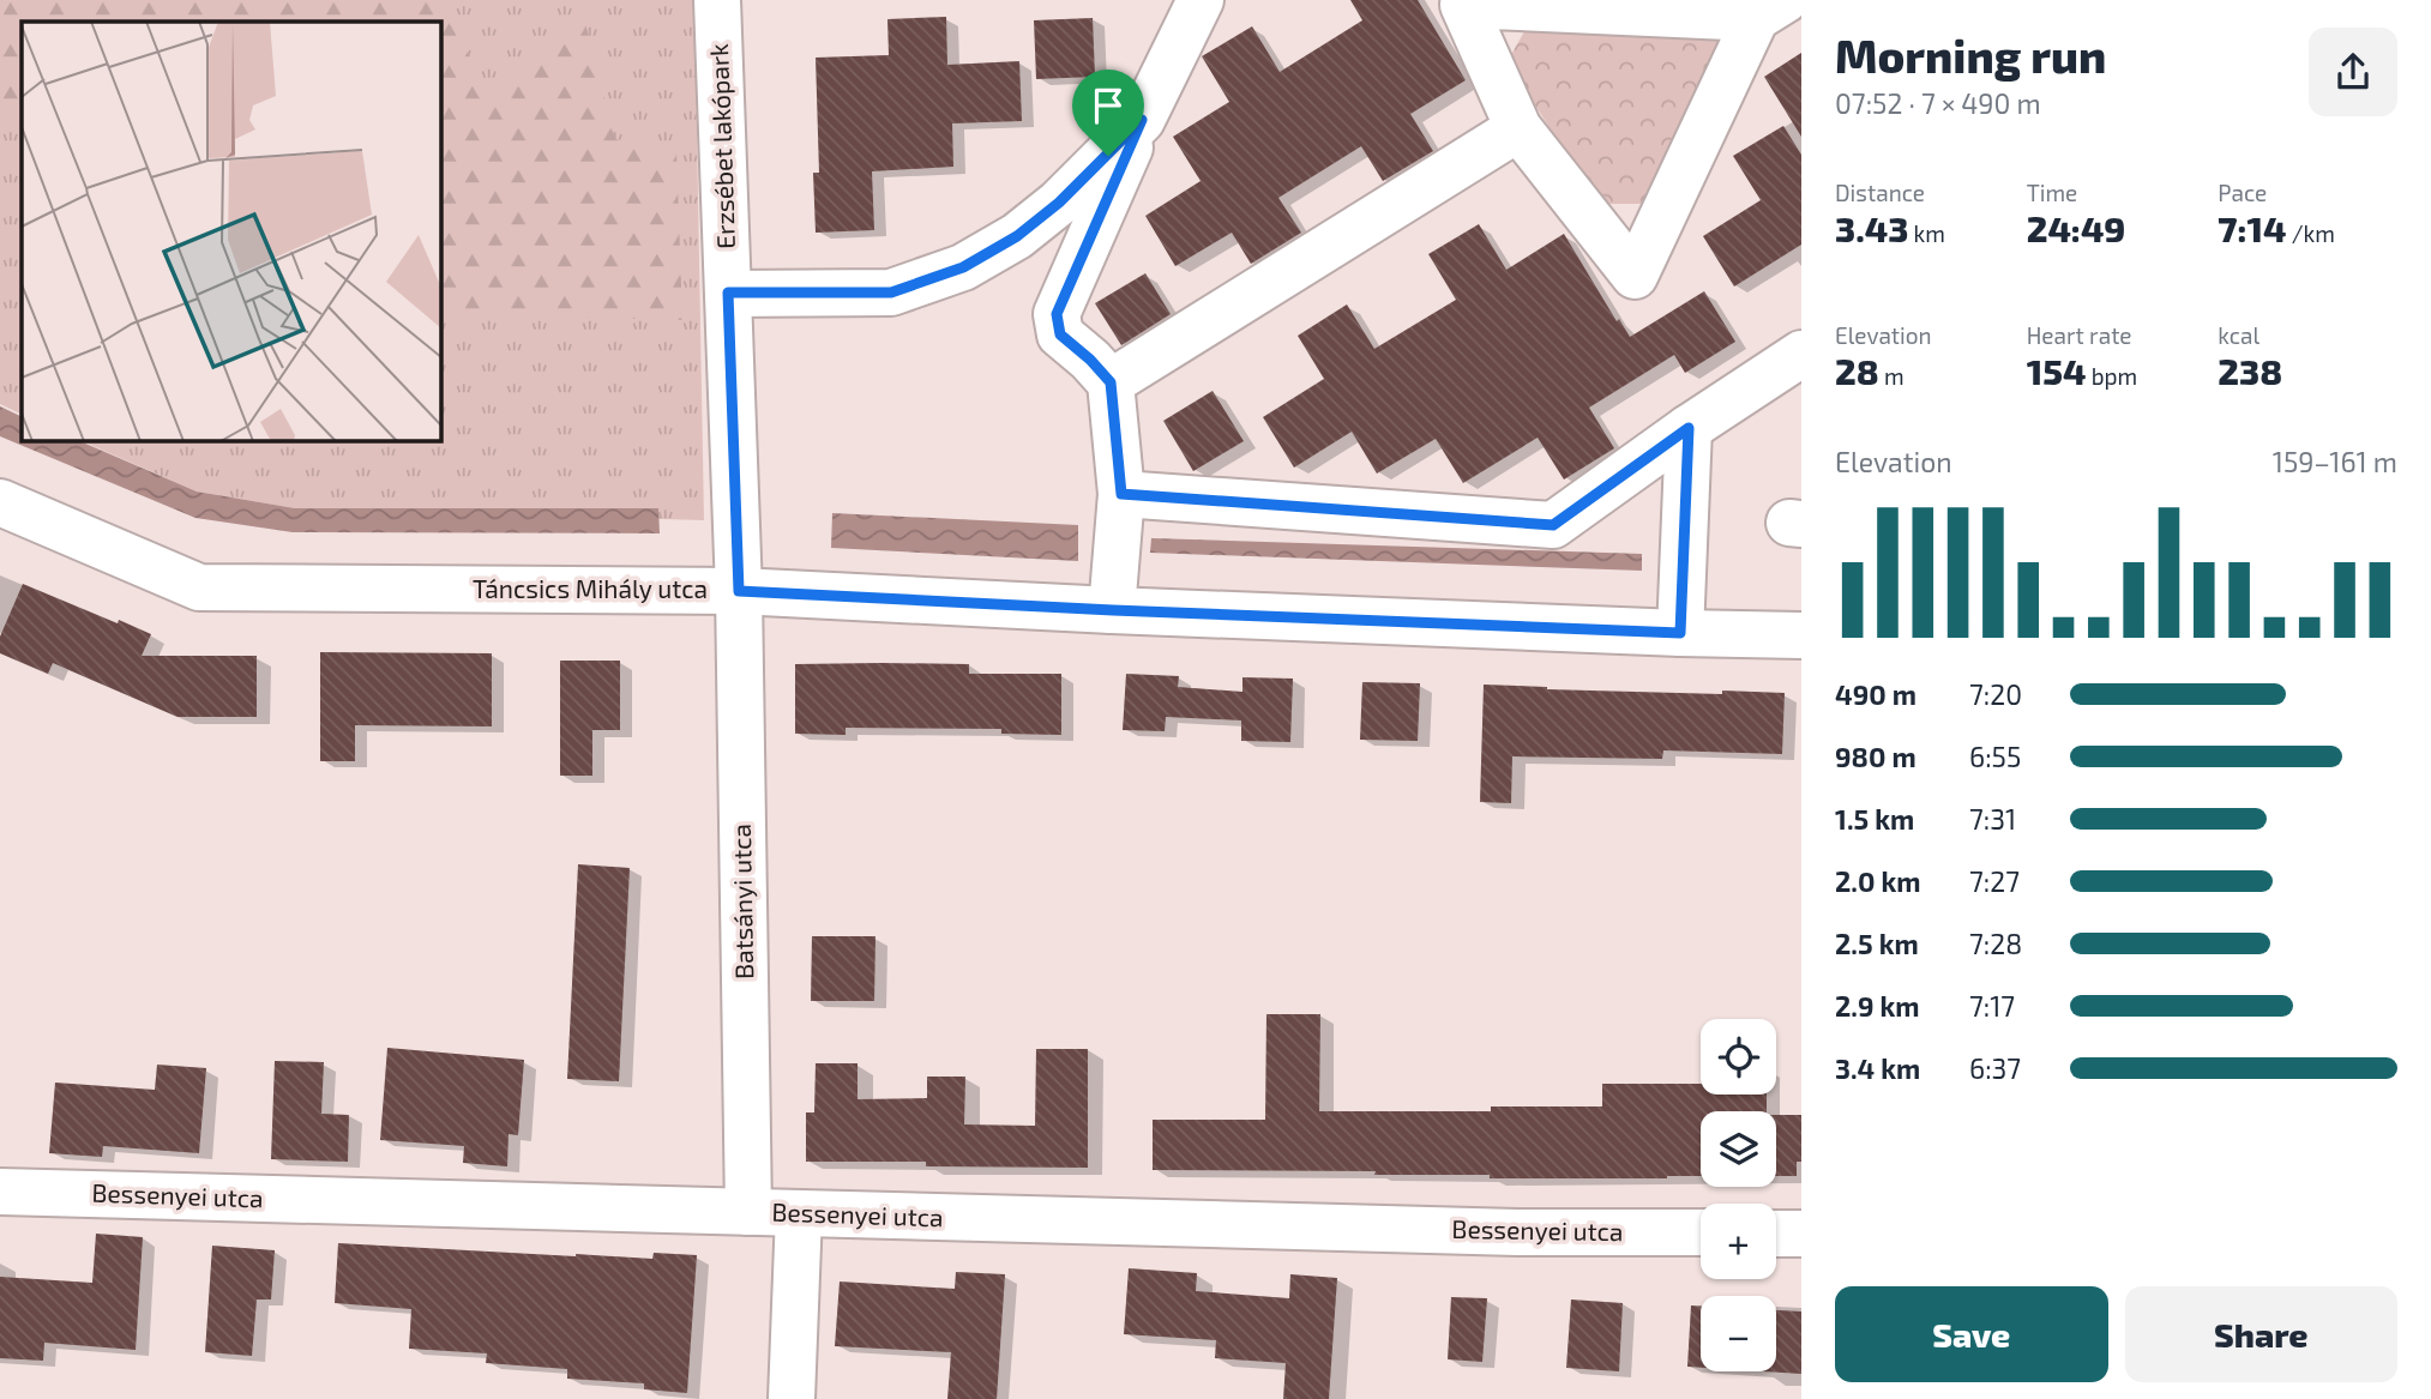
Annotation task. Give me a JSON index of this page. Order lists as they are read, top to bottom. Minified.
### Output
{"streets":{"street":["Erzsébet lakópark","Táncsics Mihály utca","Batsányi utca","Bessenyei utca"]},"crossings":[["Erzsébet lakópark","Táncsics Mihály utca"],["Erzsébet lakópark","Batsányi utca"],["Táncsics Mihály utca","Batsányi utca"],["Batsányi utca","Bessenyei utca"]],"page":{"heading":["Morning run","07:52 · 7 × 490 m"],"stats":[["Distance","3.43 km"],["Time","24:49"],["Pace","7:14 /km"],["Elevation","28 m"],["Heart rate","154 bpm"],["kcal","238"]],"chart":["Elevation","159–161 m"],"list":[{"name":"490 m","note":"7:20"},{"name":"980 m","note":"6:55"},{"name":"1.5 km","note":"7:31"},{"name":"2.0 km","note":"7:27"},{"name":"2.5 km","note":"7:28"},{"name":"2.9 km","note":"7:17"},{"name":"3.4 km","note":"6:37"}],"map_buttons":["+","−"],"buttons":["Save","Share"]}}
